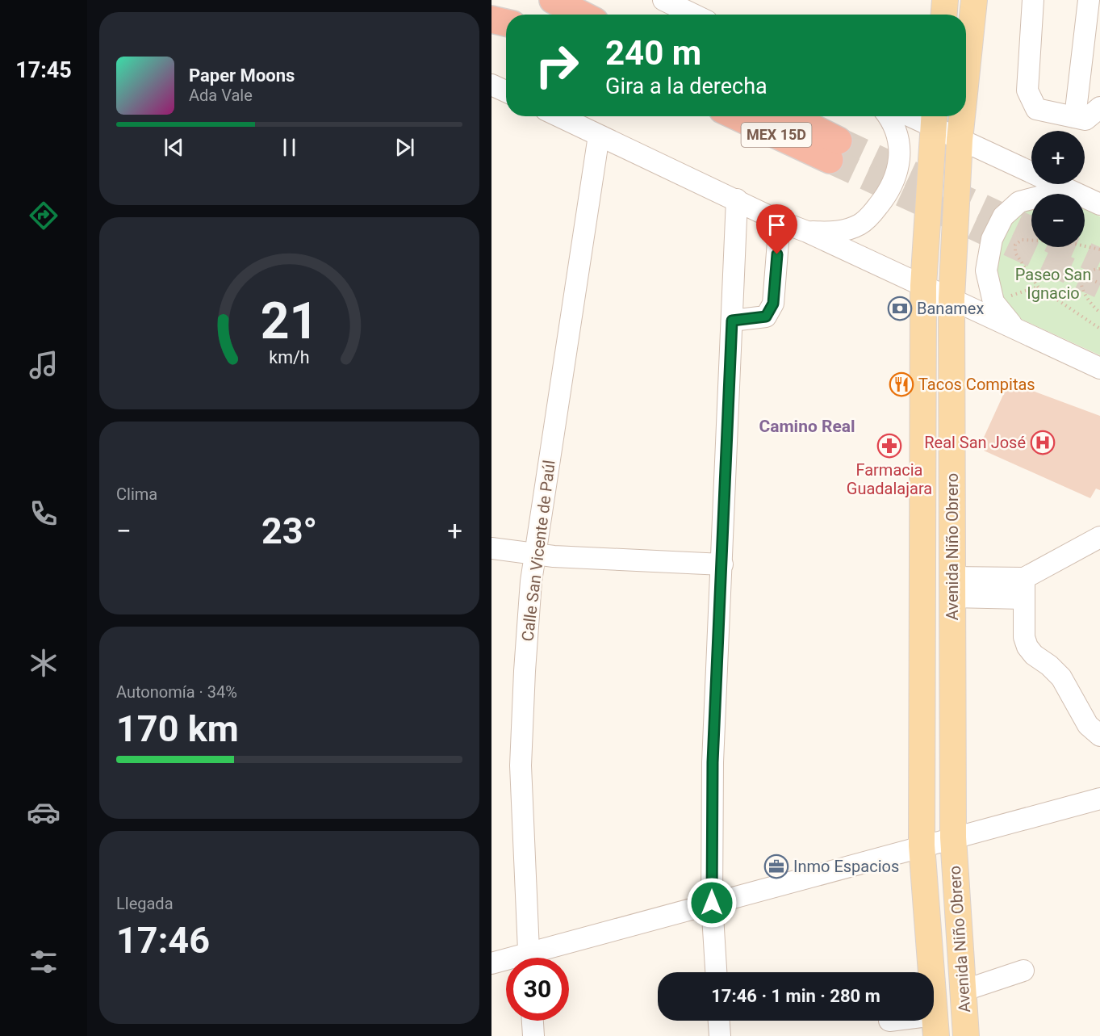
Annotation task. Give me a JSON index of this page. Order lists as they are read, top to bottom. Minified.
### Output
{"streets":{"highway":["MEX 15D"],"main road":["Avenida Niño Obrero"],"street":["Calle San Vicente de Paúl"]},"districts":["Camino Real"],"parks":["Paseo San Ignacio"],"places":{"bank":["Banamex"],"restaurant":["Tacos Compitas"],"hospital":["Real San José"],"pharmacy":["Farmacia Guadalajara"],"office":["Inmo Espacios"]},"page":{"tabs":"17:45","turn":["240 m","Gira a la derecha"],"song":["Paper Moons","Ada Vale"],"map_buttons":["+","−"],"tile":["Clima",["Autonomía · 34%","170 km"],["Llegada","17:46"]],"heat":["−","23°","+"],"limit":"30","trip":"17:46 · 1 min · 280 m","gauge":["21","km/h"]}}
